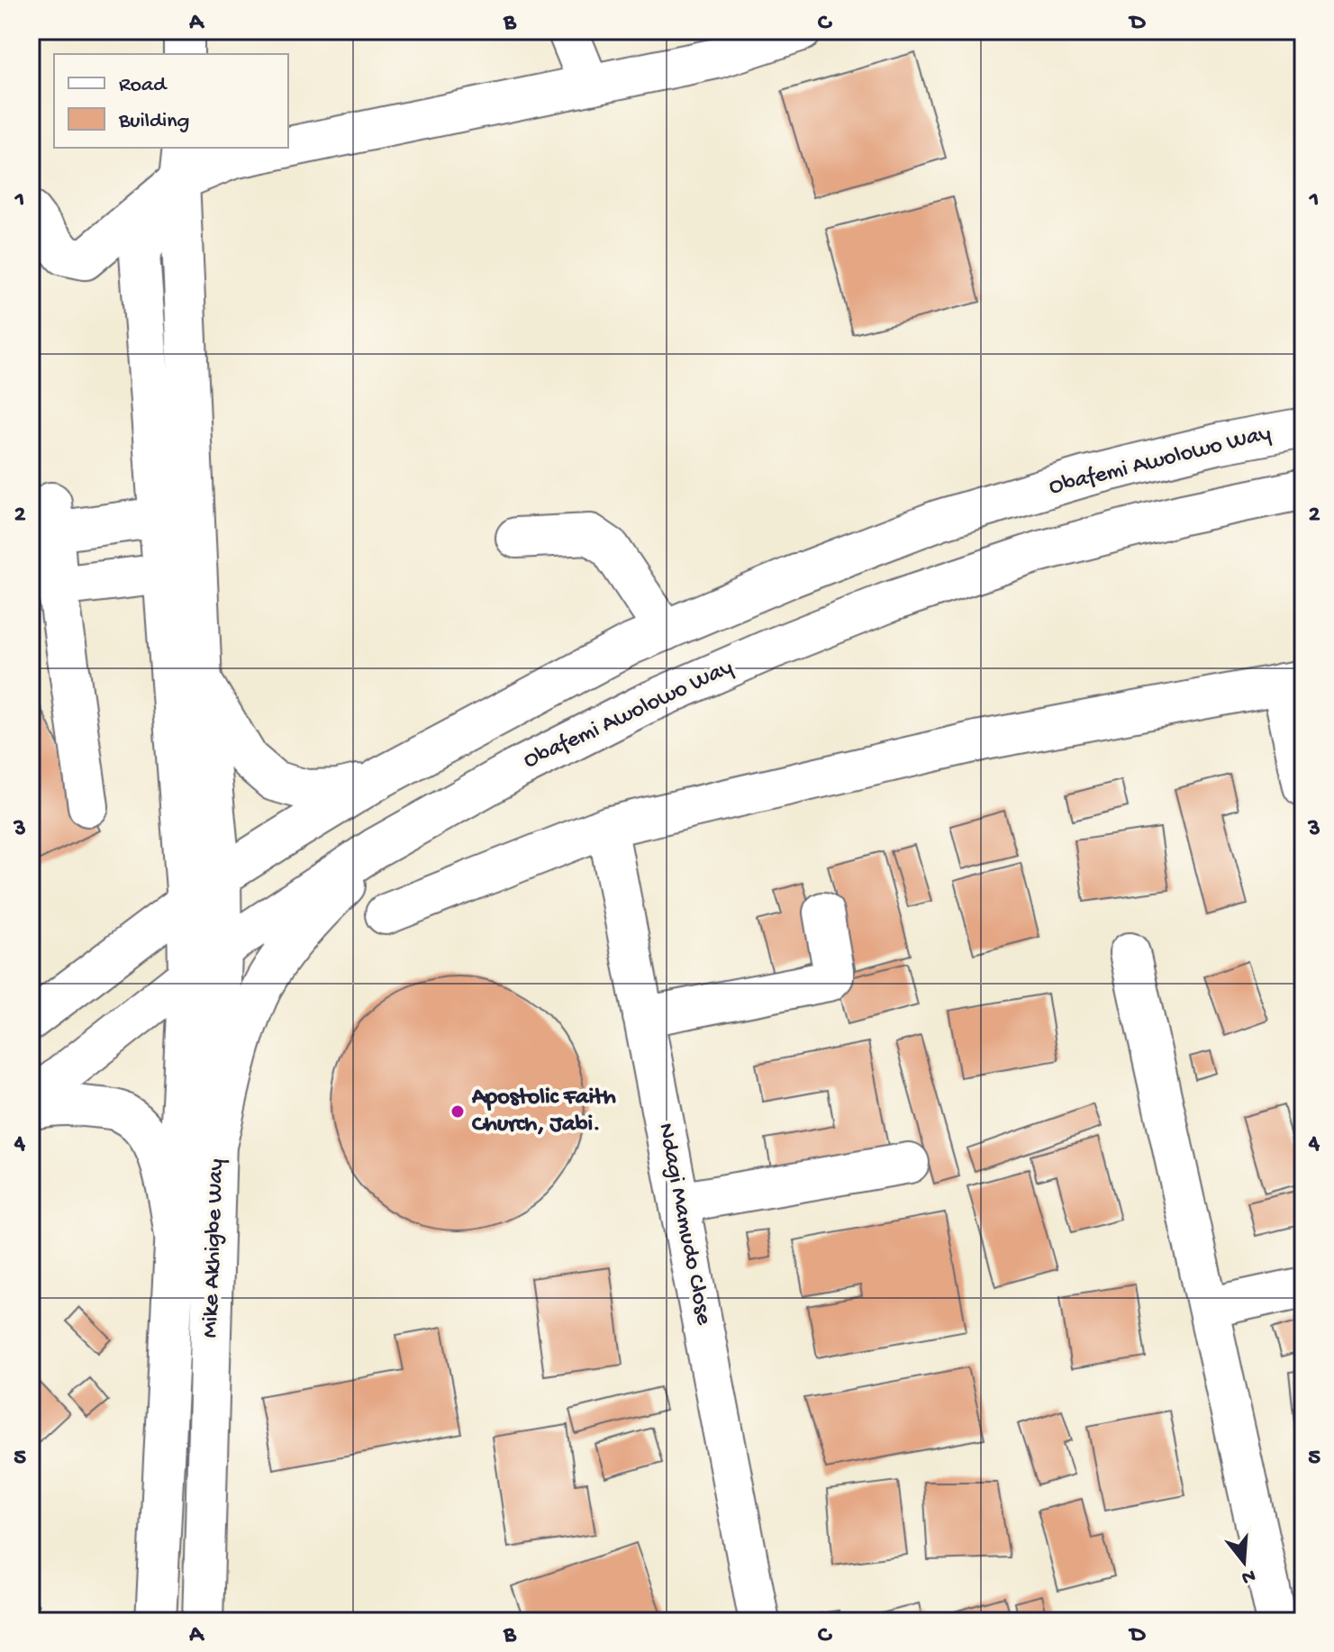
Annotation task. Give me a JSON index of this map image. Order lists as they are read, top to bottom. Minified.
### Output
{"streets":{"street":["Obafemi Awolowo Way","Ndagi Mamudo Close","Mike Akhigbe Way"]},"crossings":[["Obafemi Awolowo Way","Mike Akhigbe Way"]],"places":["Apostolic Faith Church, Jabi."],"legend":["Road","Building"],"north":"bottom","grid":{"columns":["A","B","C","D"],"rows":["1","2","3","4","5"]}}
